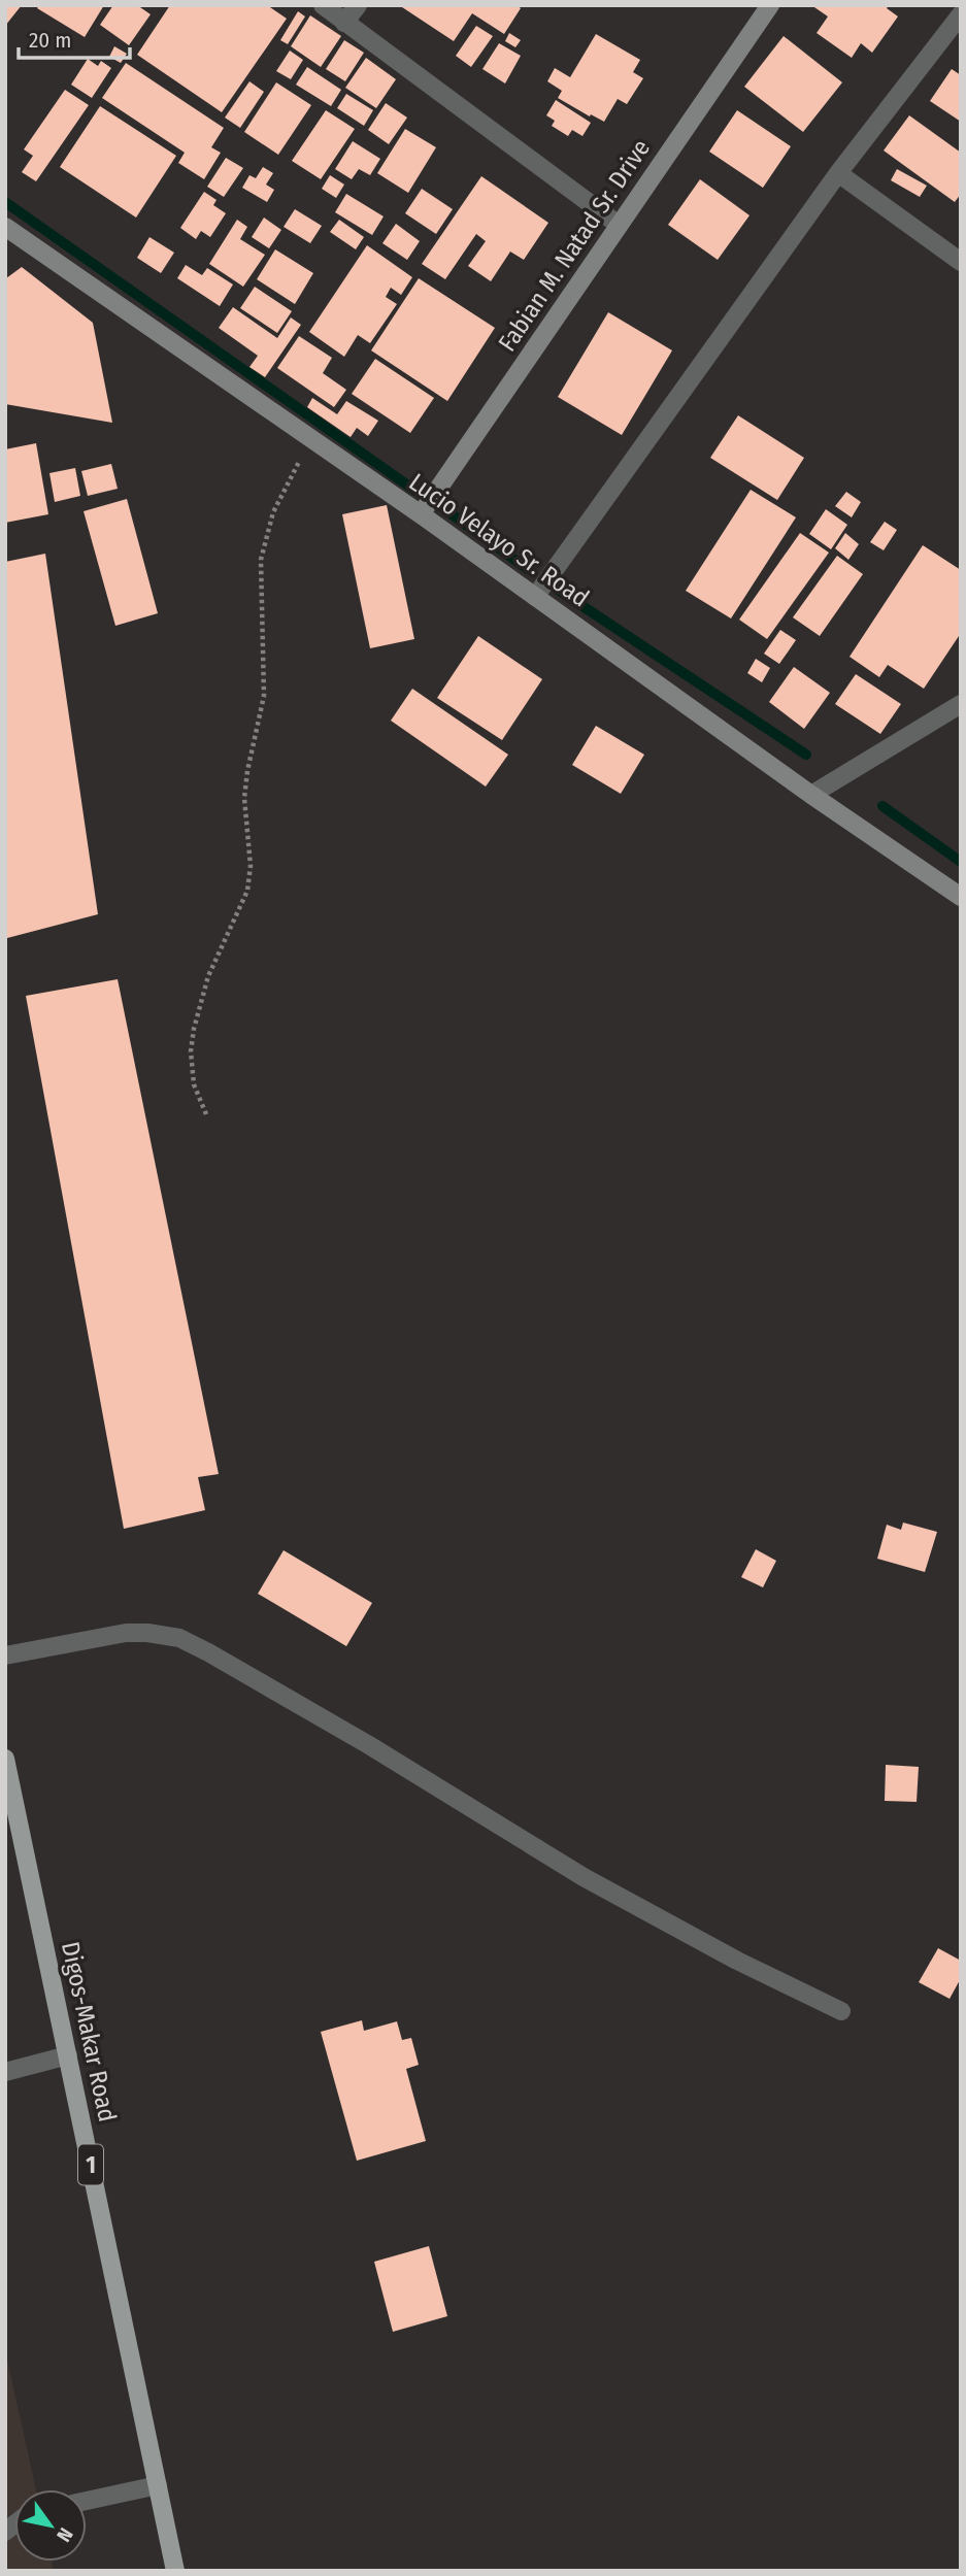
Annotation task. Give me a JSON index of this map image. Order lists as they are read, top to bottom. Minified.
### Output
{"streets":{"main road":["Fabian M. Natad Sr. Drive","Lucio Velayo Sr. Road","Digos-Makar Road","1"]},"crossings":[["Fabian M. Natad Sr. Drive","Lucio Velayo Sr. Road"]],"scale_bar":"20 m","north":"bottom right"}
